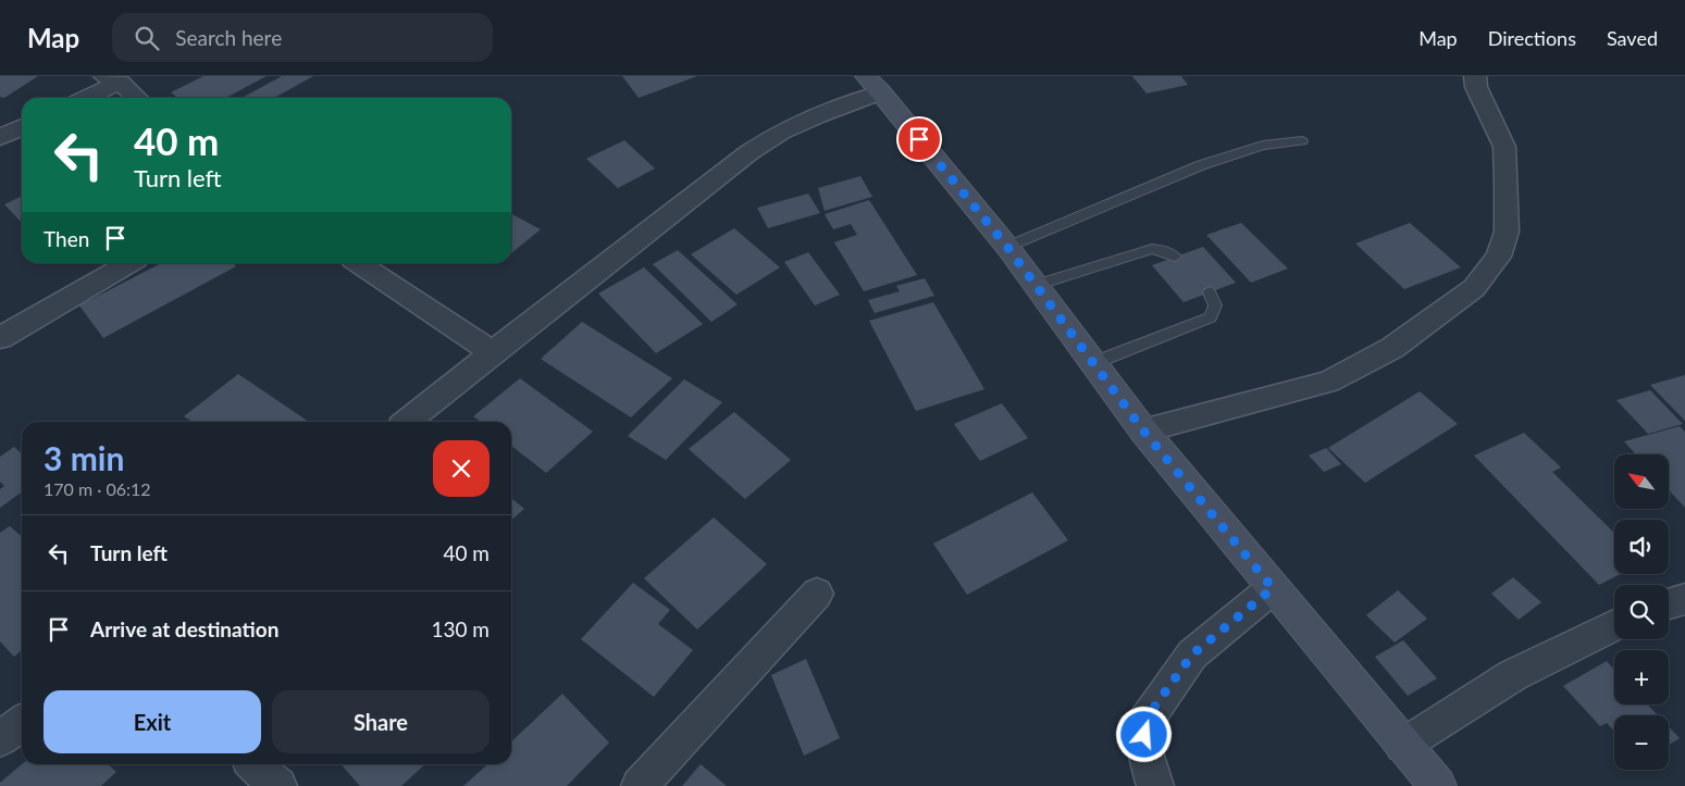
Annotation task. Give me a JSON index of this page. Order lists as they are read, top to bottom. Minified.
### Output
{"north":"top left","page":{"header":"Map","search":"Search here","nav":["Map","Directions","Saved"],"turn":["40 m","Turn left"],"then":"Then","heading":["3 min","170 m · 06:12"],"map_buttons":["+","−"],"list":[{"name":"Turn left","value":"40 m"},{"name":"Arrive at destination","value":"130 m"}],"buttons":["Exit","Share"]}}
